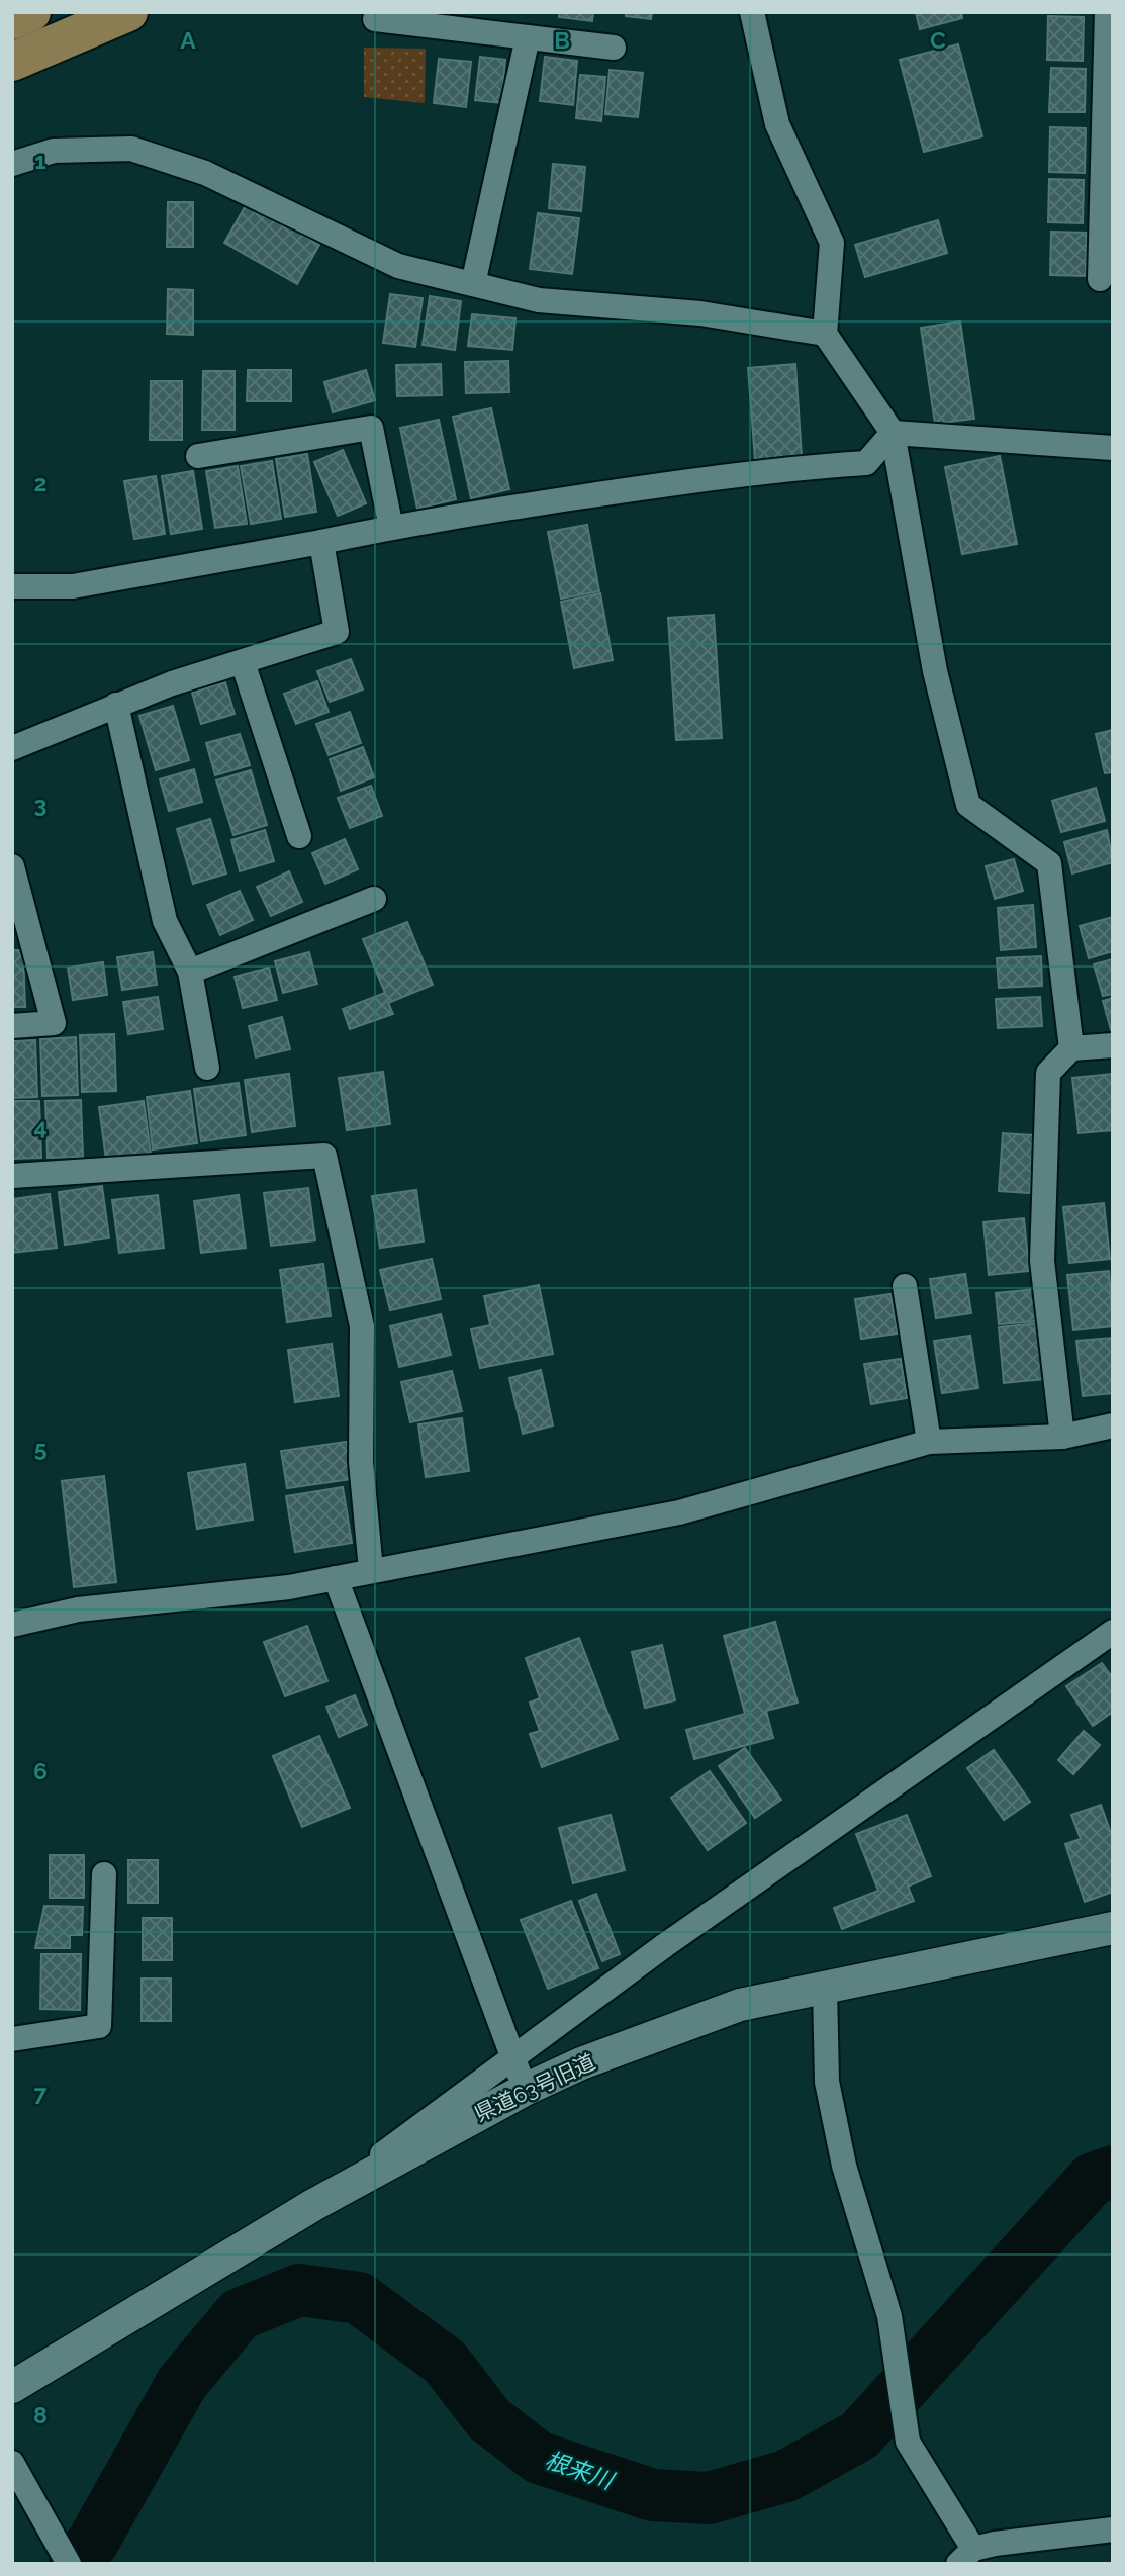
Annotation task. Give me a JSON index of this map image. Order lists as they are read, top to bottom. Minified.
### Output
{"streets":{"street":["県道63号旧道"]},"water":["根来川"],"grid":{"columns":["A","B","C"],"rows":["1","2","3","4","5","6","7","8"]}}
